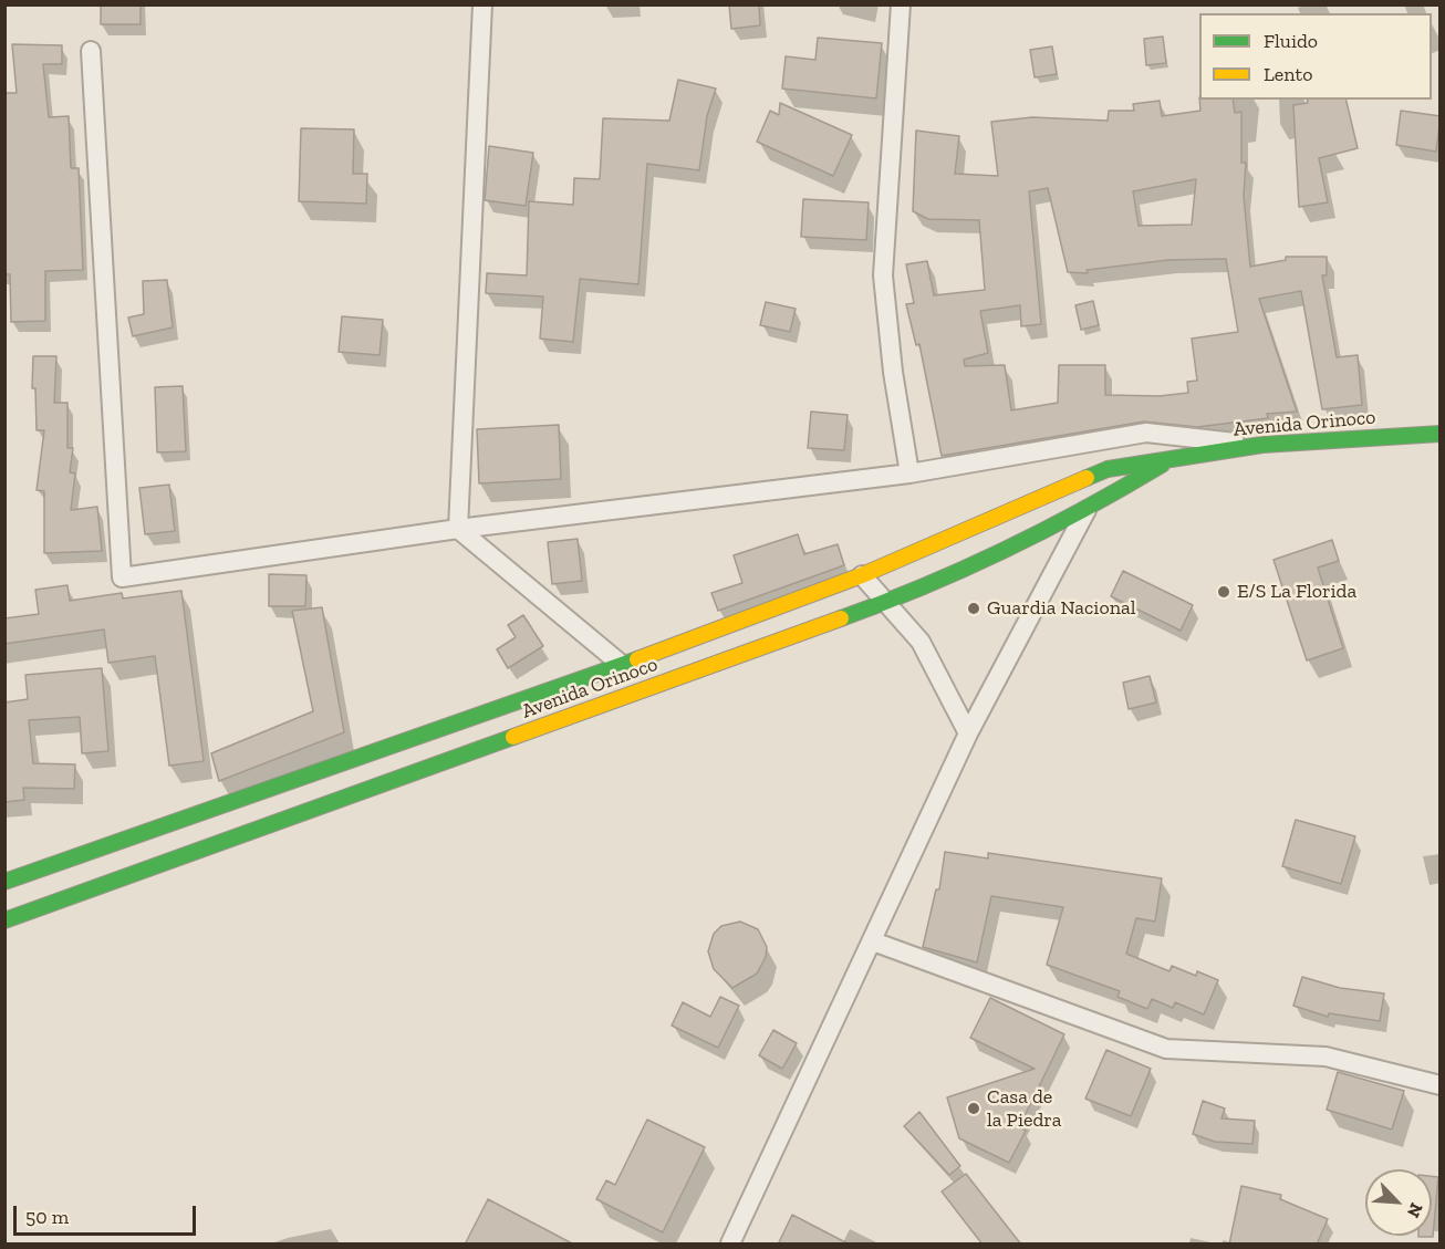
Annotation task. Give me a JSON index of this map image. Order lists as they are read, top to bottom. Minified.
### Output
{"streets":{"street":["Avenida Orinoco"]},"places":["E/S La Florida","Guardia Nacional","Casa de la Piedra"],"legend":["Fluido","Lento"],"scale_bar":"50 m","north":"bottom right"}
